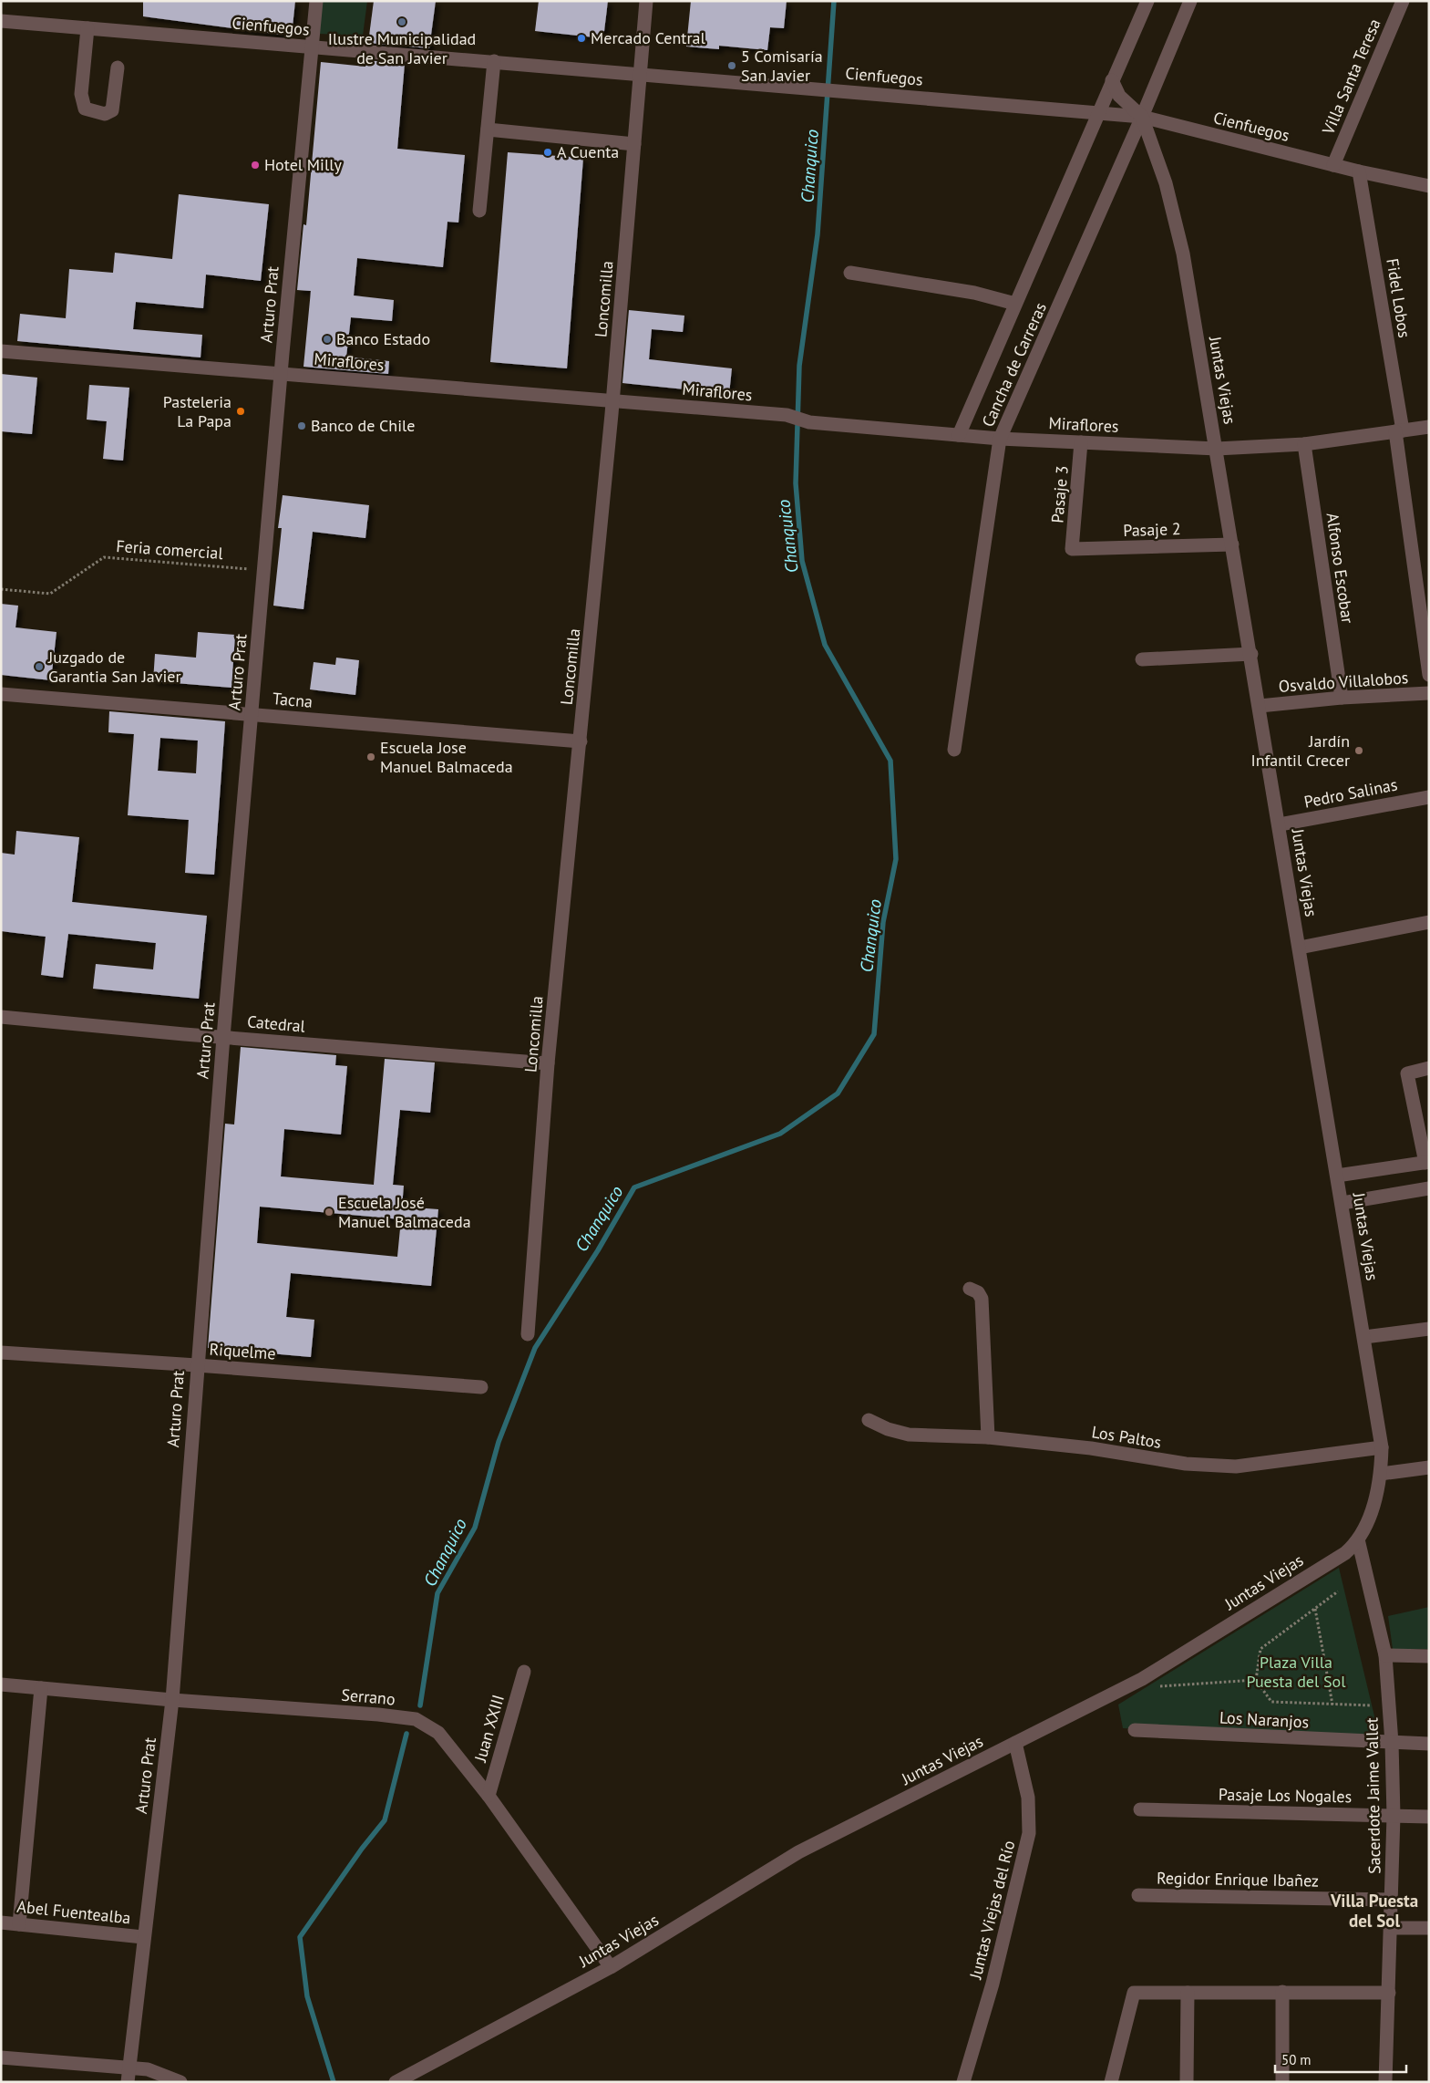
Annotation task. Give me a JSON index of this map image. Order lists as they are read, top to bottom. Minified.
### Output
{"streets":{"street":["Cienfuegos","Villa Santa Teresa","Fidel Lobos","Loncomilla","Arturo Prat","Miraflores","Cancha de Carreras","Juntas Viejas","Pasaje 3","Pasaje 2","Alfonso Escobar","Osvaldo Villalobos","Tacna","Pedro Salinas","Catedral","Riquelme","Los Paltos","Serrano","Los Naranjos","Juan XXIII","Pasaje Los Nogales","Sacerdote Jaime Vallet","Regidor Enrique Ibañez","Juntas Viejas del Río","Abel Fuentealba"],"path":["Feria comercial"]},"crossings":[["Cienfuegos","Villa Santa Teresa"],["Cienfuegos","Fidel Lobos"],["Cienfuegos","Loncomilla"],["Cienfuegos","Arturo Prat"],["Cienfuegos","Cancha de Carreras"],["Cienfuegos","Juntas Viejas"],["Fidel Lobos","Miraflores"],["Loncomilla","Miraflores"],["Loncomilla","Tacna"],["Loncomilla","Catedral"],["Arturo Prat","Miraflores"],["Arturo Prat","Feria comercial"],["Arturo Prat","Tacna"],["Arturo Prat","Catedral"],["Arturo Prat","Riquelme"],["Arturo Prat","Serrano"],["Arturo Prat","Abel Fuentealba"],["Miraflores","Cancha de Carreras"],["Miraflores","Juntas Viejas"],["Miraflores","Pasaje 3"],["Miraflores","Alfonso Escobar"],["Cancha de Carreras","Juntas Viejas"],["Juntas Viejas","Pasaje 2"],["Juntas Viejas","Osvaldo Villalobos"],["Juntas Viejas","Pedro Salinas"],["Juntas Viejas","Los Paltos"],["Juntas Viejas","Serrano"],["Juntas Viejas","Sacerdote Jaime Vallet"],["Juntas Viejas","Juntas Viejas del Río"],["Pasaje 3","Pasaje 2"],["Alfonso Escobar","Osvaldo Villalobos"],["Serrano","Juan XXIII"],["Los Naranjos","Sacerdote Jaime Vallet"],["Pasaje Los Nogales","Sacerdote Jaime Vallet"],["Sacerdote Jaime Vallet","Regidor Enrique Ibañez"]],"districts":["Villa Puesta del Sol"],"water":["Chanquico"],"parks":["Plaza Villa Puesta del Sol"],"places":["Ilustre Municipalidad de San Javier","Mercado Central","5 Comisaría San Javier","A Cuenta","Hotel Milly","Banco Estado","Pasteleria La Papa","Banco de Chile","Juzgado de Garantia San Javier","Jardín Infantil Crecer","Escuela Jose Manuel Balmaceda","Escuela José Manuel Balmaceda"],"scale_bar":"50 m"}
